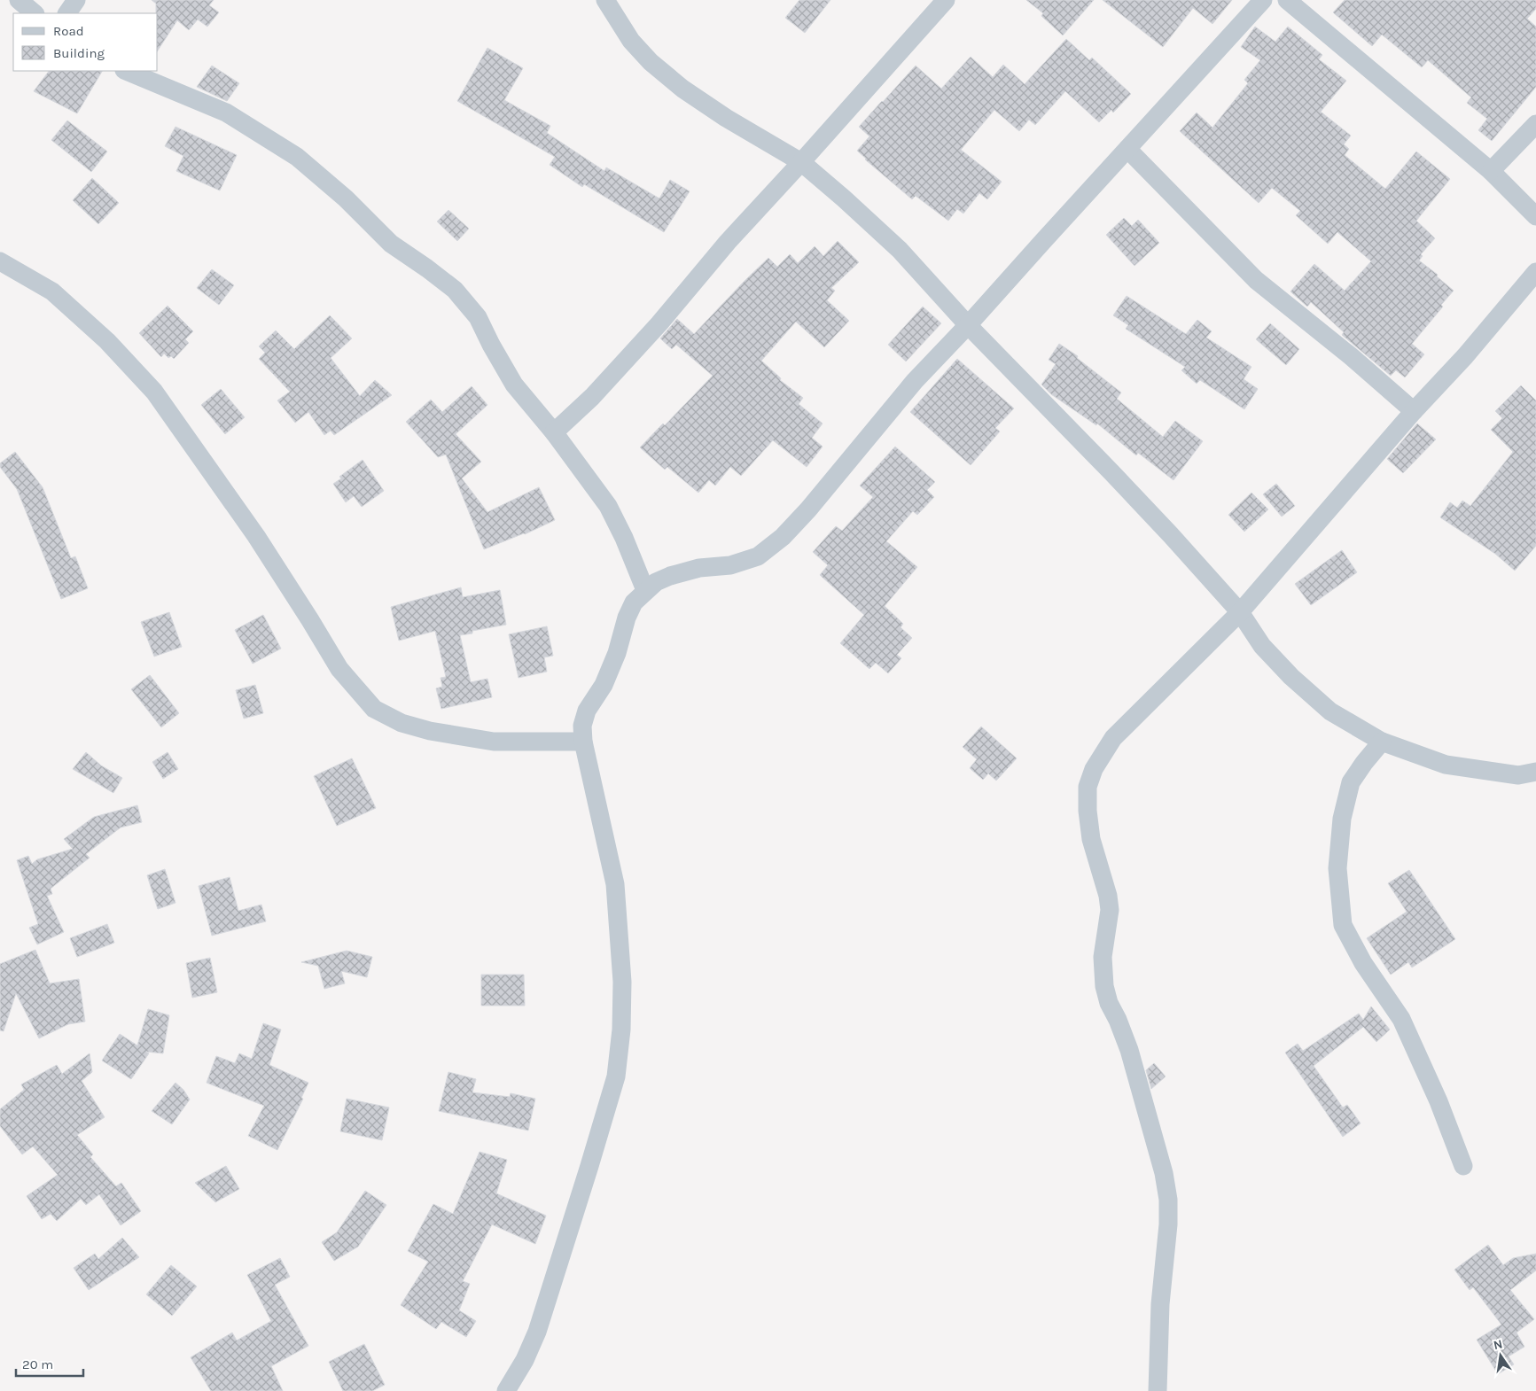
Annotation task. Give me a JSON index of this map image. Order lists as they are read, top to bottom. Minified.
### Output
{"legend":["Road","Building"],"scale_bar":"20 m","north":"top"}
